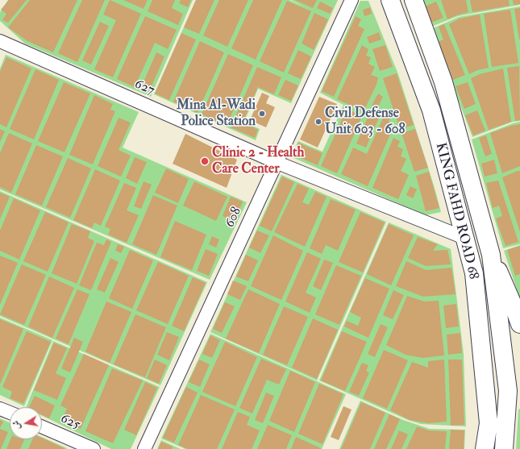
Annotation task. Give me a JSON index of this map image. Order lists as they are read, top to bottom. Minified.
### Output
{"streets":{"main road":["KING FAHD ROAD 68"],"street":["627","608","625"]},"crossings":[["627","KING FAHD ROAD 68"],["627","608"]],"places":["Mina Al-Wadi Police Station","Civil Defense Unit 603 - 608","Clinic 2 - Health Care Center"],"north":"left"}
